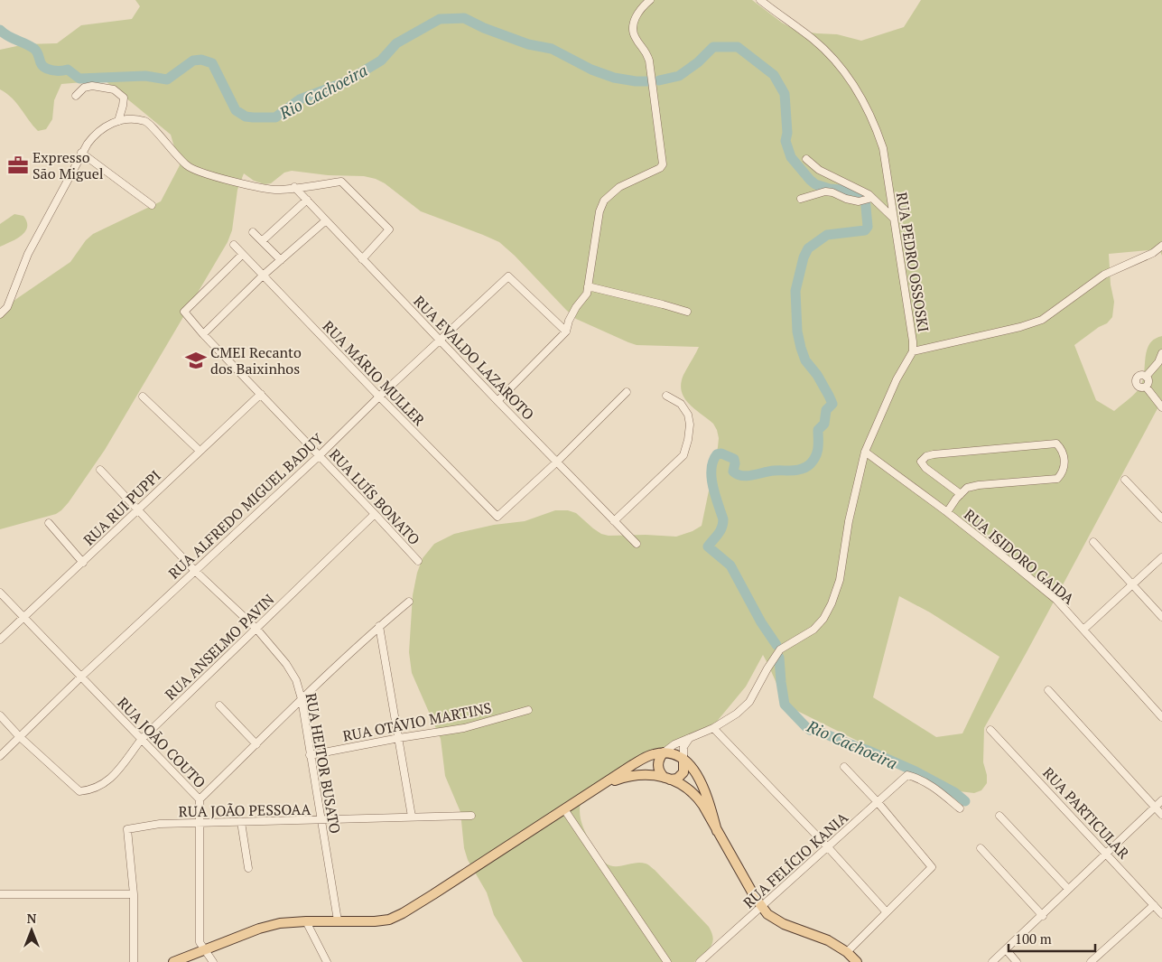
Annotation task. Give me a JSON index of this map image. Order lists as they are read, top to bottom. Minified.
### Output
{"streets":{"street":["RUA PEDRO OSSOSKI","RUA EVALDO LAZAROTO","RUA MÁRIO MULLER","RUA LUÍS BONATO","RUA ALFREDO MIGUEL BADUY","RUA RUI PUPPI","RUA ISIDORO GAIDA","RUA ANSELMO PAVIN","RUA OTÁVIO MARTINS","RUA JOÃO COUTO","RUA HEITOR BUSATO","RUA JOÃO PESSOAA","RUA PARTICULAR","RUA FELÍCIO KANIA"]},"crossings":[["RUA PEDRO OSSOSKI","RUA ISIDORO GAIDA"],["RUA EVALDO LAZAROTO","RUA MÁRIO MULLER"],["RUA EVALDO LAZAROTO","RUA ALFREDO MIGUEL BADUY"],["RUA MÁRIO MULLER","RUA LUÍS BONATO"],["RUA MÁRIO MULLER","RUA ALFREDO MIGUEL BADUY"],["RUA LUÍS BONATO","RUA ALFREDO MIGUEL BADUY"],["RUA LUÍS BONATO","RUA RUI PUPPI"],["RUA LUÍS BONATO","RUA ANSELMO PAVIN"],["RUA ALFREDO MIGUEL BADUY","RUA ANSELMO PAVIN"],["RUA ALFREDO MIGUEL BADUY","RUA JOÃO COUTO"],["RUA ALFREDO MIGUEL BADUY","RUA HEITOR BUSATO"],["RUA RUI PUPPI","RUA JOÃO COUTO"],["RUA RUI PUPPI","RUA HEITOR BUSATO"],["RUA ANSELMO PAVIN","RUA JOÃO COUTO"],["RUA ANSELMO PAVIN","RUA HEITOR BUSATO"],["RUA OTÁVIO MARTINS","RUA HEITOR BUSATO"],["RUA JOÃO COUTO","RUA JOÃO PESSOAA"],["RUA HEITOR BUSATO","RUA JOÃO PESSOAA"]],"water":["Rio Cachoeira"],"places":{"office":["Expresso São Miguel"],"school or university":["CMEI Recanto dos Baixinhos"]},"scale_bar":"100 m","north":"top"}
